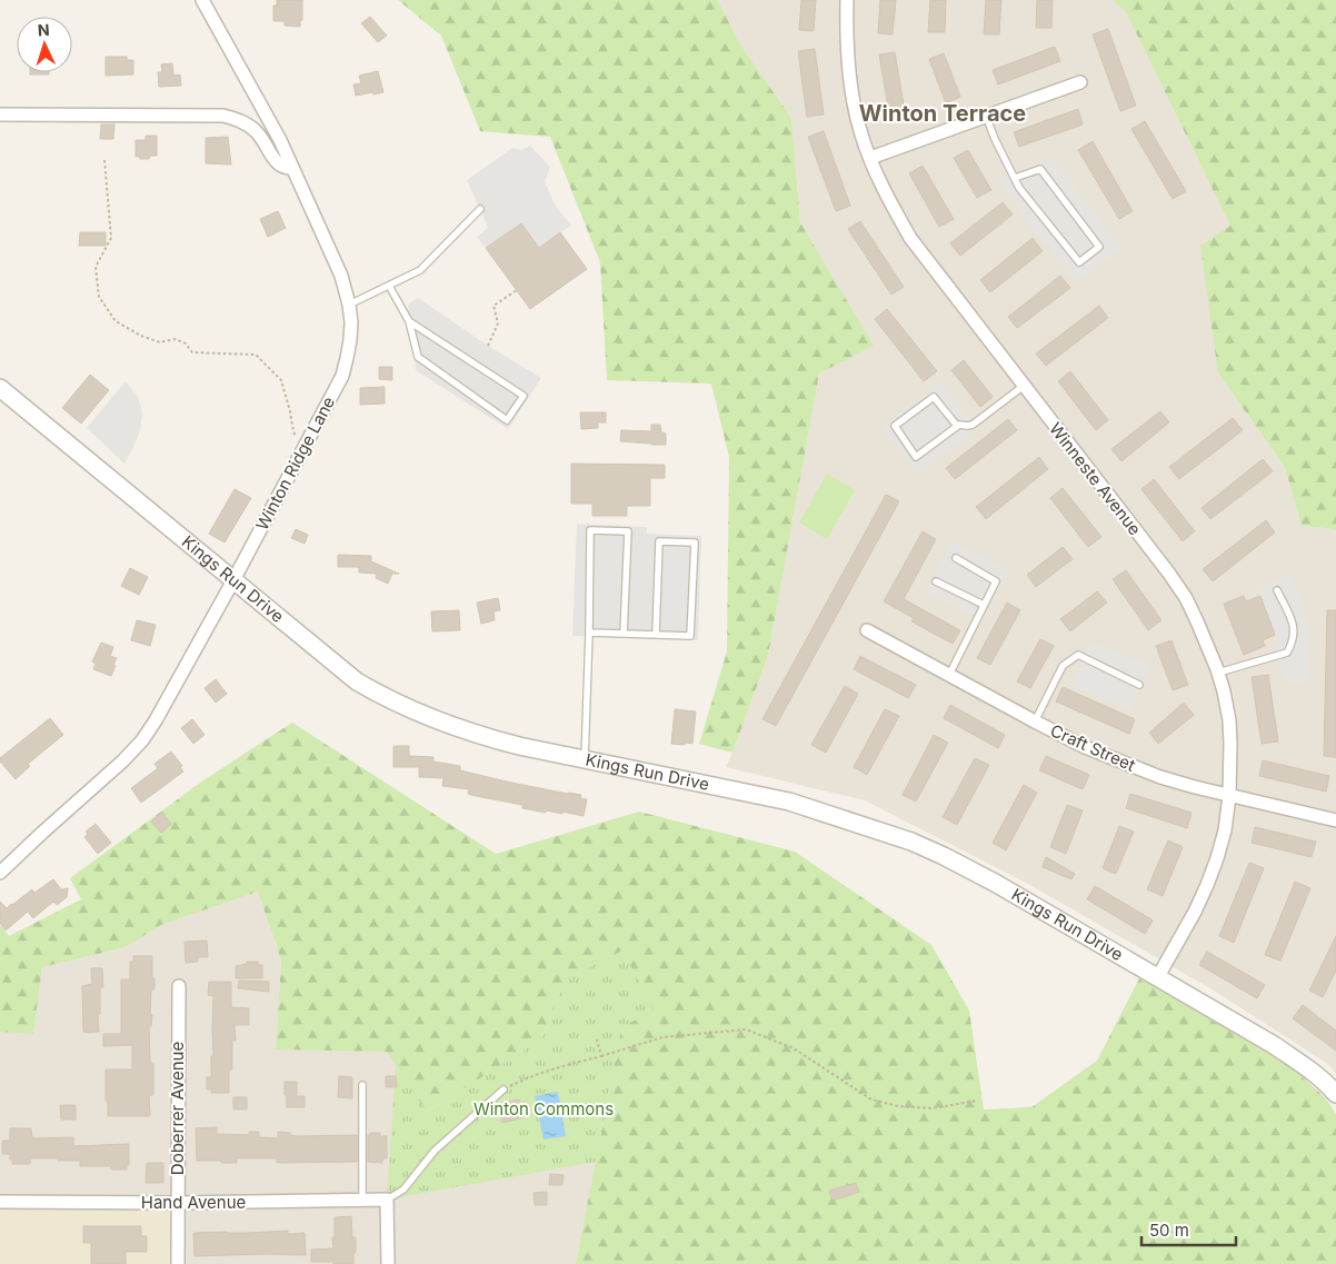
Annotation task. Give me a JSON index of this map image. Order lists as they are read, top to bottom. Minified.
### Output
{"streets":{"street":["Winton Ridge Lane","Winneste Avenue","Kings Run Drive","Craft Street","Doberrer Avenue","Hand Avenue"]},"crossings":[["Winton Ridge Lane","Kings Run Drive"],["Winneste Avenue","Kings Run Drive"],["Winneste Avenue","Craft Street"],["Doberrer Avenue","Hand Avenue"]],"districts":["Winton Terrace"],"parks":["Winton Commons"],"scale_bar":"50 m","north":"top"}
